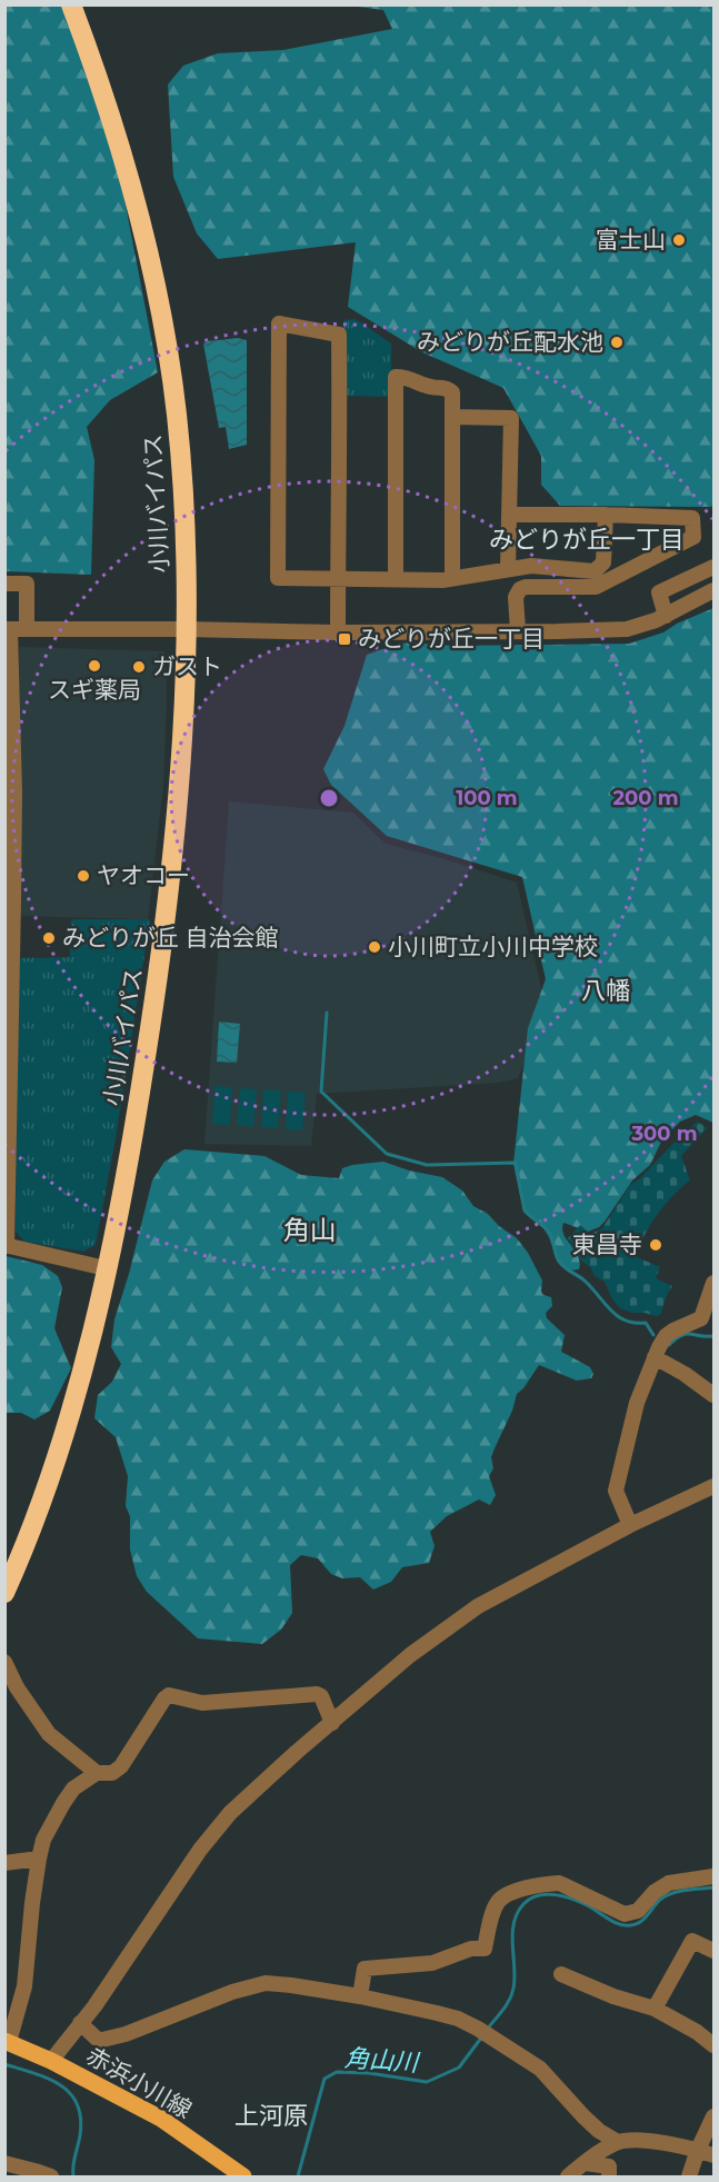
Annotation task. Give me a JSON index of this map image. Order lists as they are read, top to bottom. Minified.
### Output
{"streets":{"highway":["小川バイパス"],"main road":["赤浜小川線"]},"districts":["みどりが丘一丁目","八幡","角山","上河原"],"water":["角山川"],"places":{"other":["富士山","みどりが丘配水池","スギ薬局","ガスト","ヤオコー","みどりが丘 自治会館","小川町立小川中学校","東昌寺"],"transit":["みどりが丘一丁目"]},"rings":["100 m","200 m","300 m"]}
